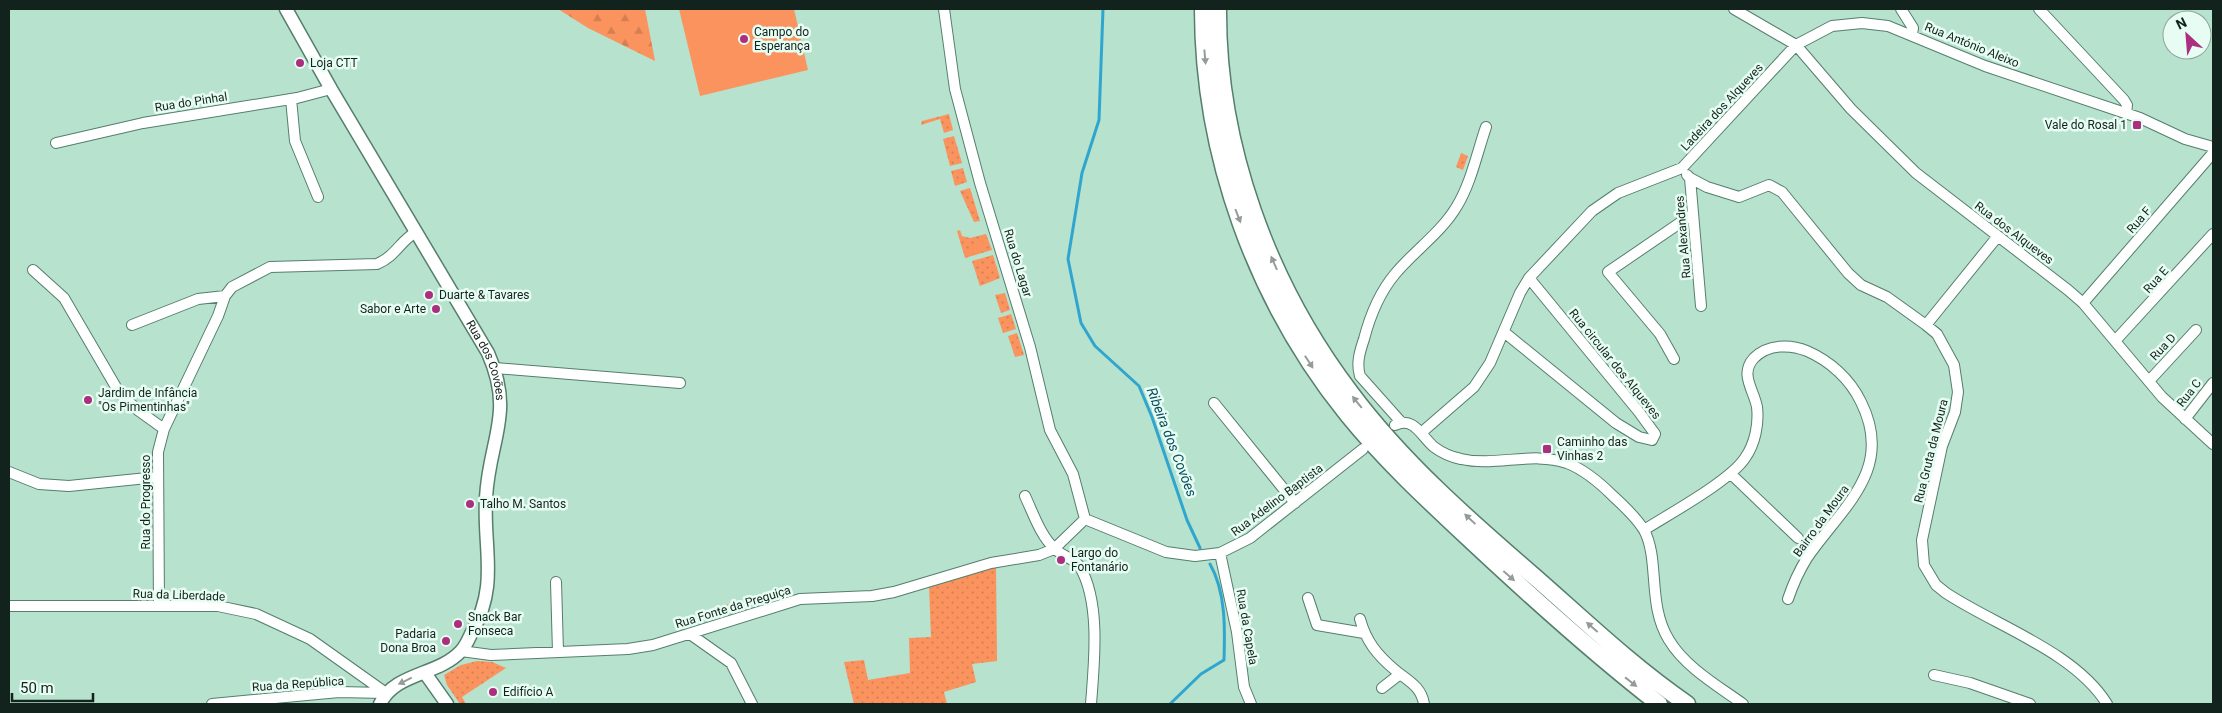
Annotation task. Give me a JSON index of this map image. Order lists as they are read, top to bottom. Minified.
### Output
{"streets":{"street":["Rua António Aleixo","Rua do Pinhal","Ladeira dos Alqueves","Rua F","Rua dos Alqueves","Rua Alexandres","Rua do Lagar","Rua E","Rua D","Rua dos Covões","Rua circular dos Alqueves","Rua C","Rua Gruta da Moura","Rua Adelino Baptista","Rua do Progresso","Bairro da Moura","Rua da Liberdade","Rua Fonte da Preguiça","Rua da Capela","Rua da República"]},"crossings":[["Rua António Aleixo","Ladeira dos Alqueves"],["Rua António Aleixo","Rua dos Alqueves"],["Rua do Pinhal","Rua dos Covões"],["Ladeira dos Alqueves","Rua dos Alqueves"],["Ladeira dos Alqueves","Rua Alexandres"],["Ladeira dos Alqueves","Rua circular dos Alqueves"],["Rua F","Rua dos Alqueves"],["Rua dos Alqueves","Rua E"],["Rua dos Alqueves","Rua D"],["Rua dos Alqueves","Rua C"],["Rua Alexandres","Rua Gruta da Moura"],["Rua do Lagar","Rua Adelino Baptista"],["Rua do Lagar","Rua Fonte da Preguiça"],["Rua dos Covões","Rua da Liberdade"],["Rua dos Covões","Rua Fonte da Preguiça"],["Rua dos Covões","Rua da República"],["Rua Adelino Baptista","Rua Fonte da Preguiça"],["Rua Adelino Baptista","Rua da Capela"],["Rua do Progresso","Rua da Liberdade"],["Rua da Liberdade","Rua da República"]],"water":["Ribeira dos Covões"],"places":{"other":["Campo do Esperança","Loja CTT","Duarte & Tavares","Sabor e Arte","Jardim de Infância \"Os Pimentinhas\"","Talho M. Santos","Largo do Fontanário","Snack Bar Fonseca","Padaria Dona Broa","Edifício A"],"transit":["Vale do Rosal 1","Caminho das Vinhas 2"]},"scale_bar":"50 m","north":"top left"}
